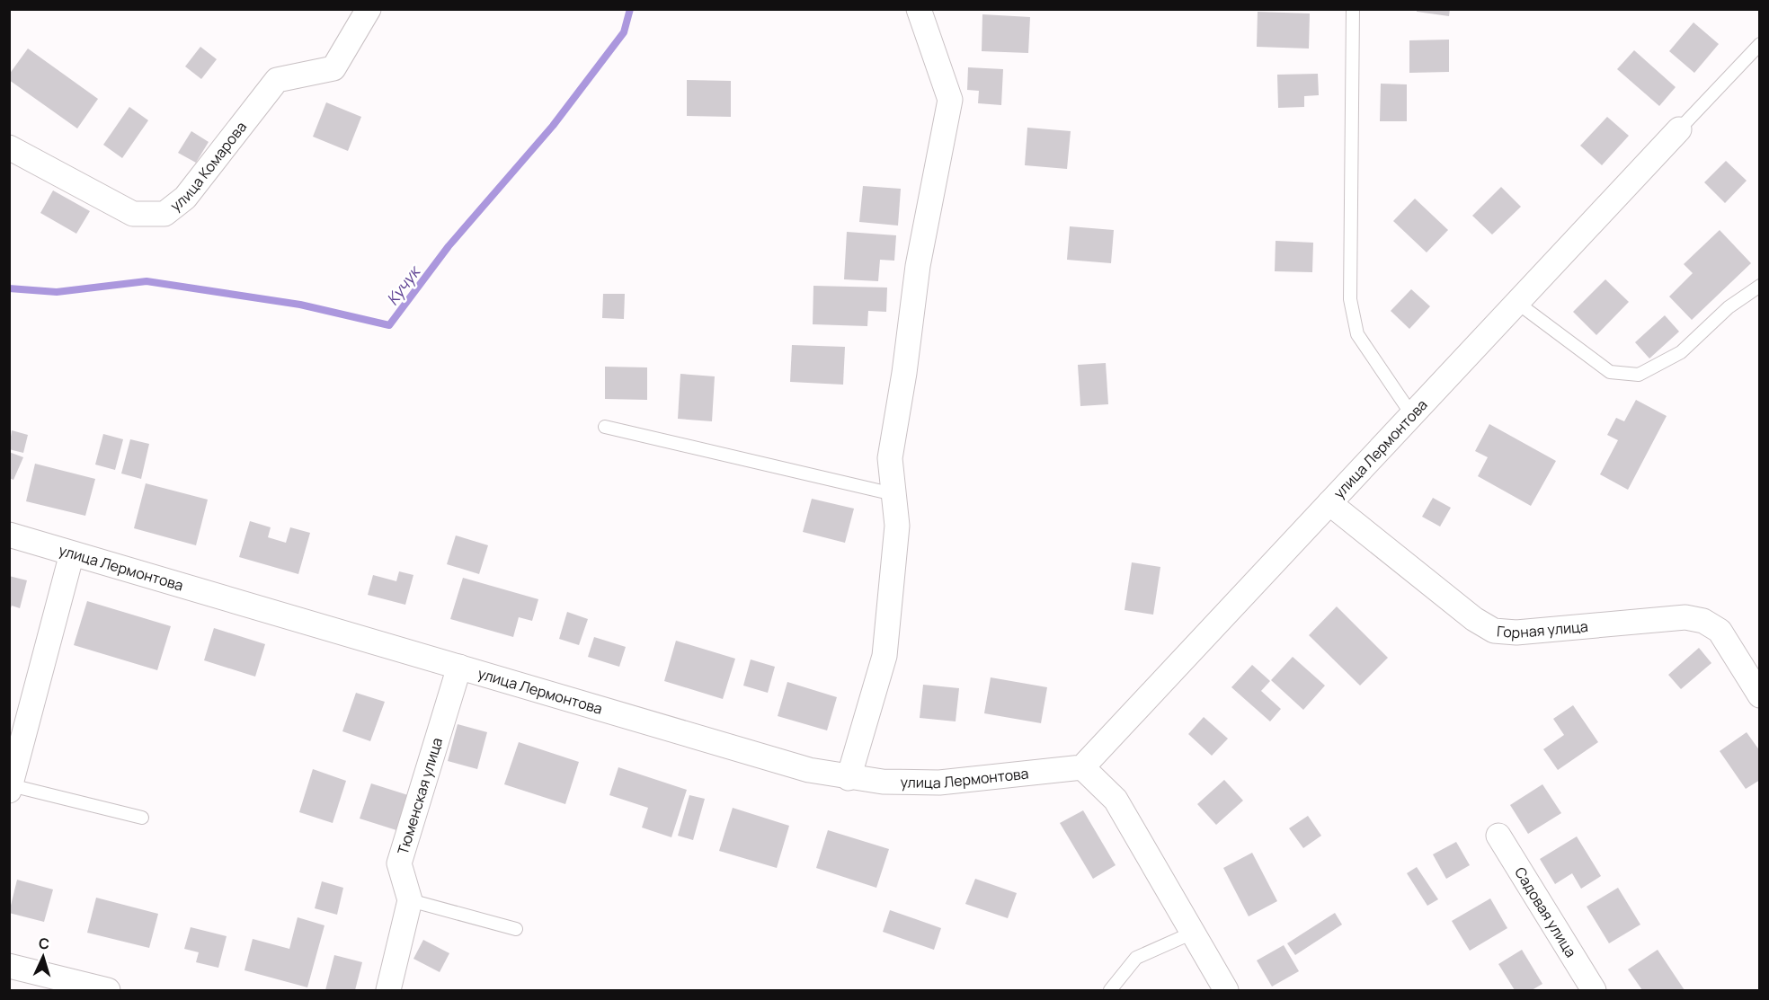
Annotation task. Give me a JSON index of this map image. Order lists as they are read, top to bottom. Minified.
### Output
{"streets":{"street":["улица Комарова","улица Лермонтова","Горная улица","Тюменская улица","Садовая улица"]},"crossings":[["улица Лермонтова","Горная улица"],["улица Лермонтова","Тюменская улица"]],"water":["Кучук"],"north":"top"}
